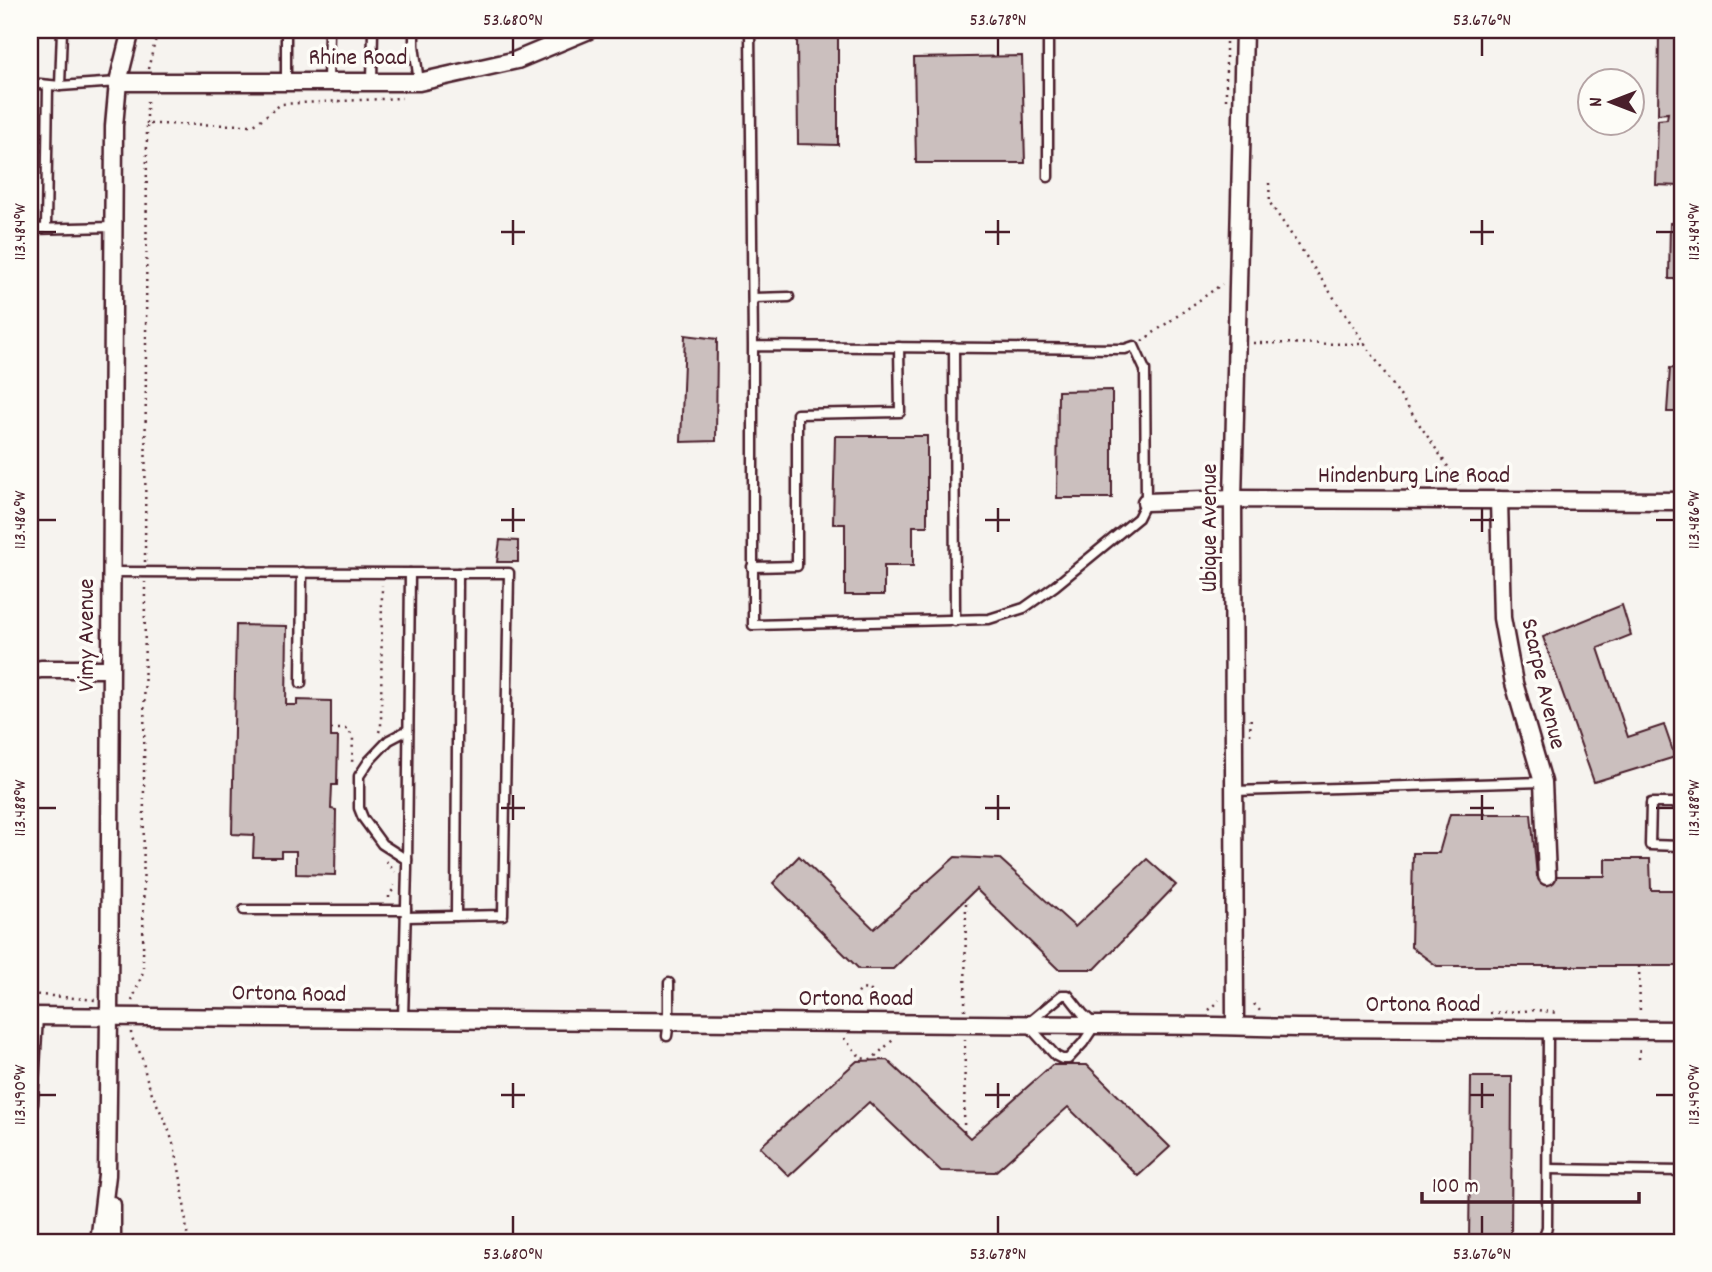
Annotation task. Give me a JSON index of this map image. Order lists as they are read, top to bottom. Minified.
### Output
{"streets":{"street":["Rhine Road","Hindenburg Line Road","Ubique Avenue","Vimy Avenue","Scarpe Avenue","Ortona Road"]},"crossings":[["Rhine Road","Vimy Avenue"],["Hindenburg Line Road","Ubique Avenue"],["Hindenburg Line Road","Scarpe Avenue"],["Ubique Avenue","Ortona Road"],["Vimy Avenue","Ortona Road"]],"scale_bar":"100 m","north":"left","coordinates":["53.680°N","53.678°N","53.676°N","113.484°W","113.486°W","113.488°W","113.490°W"]}
